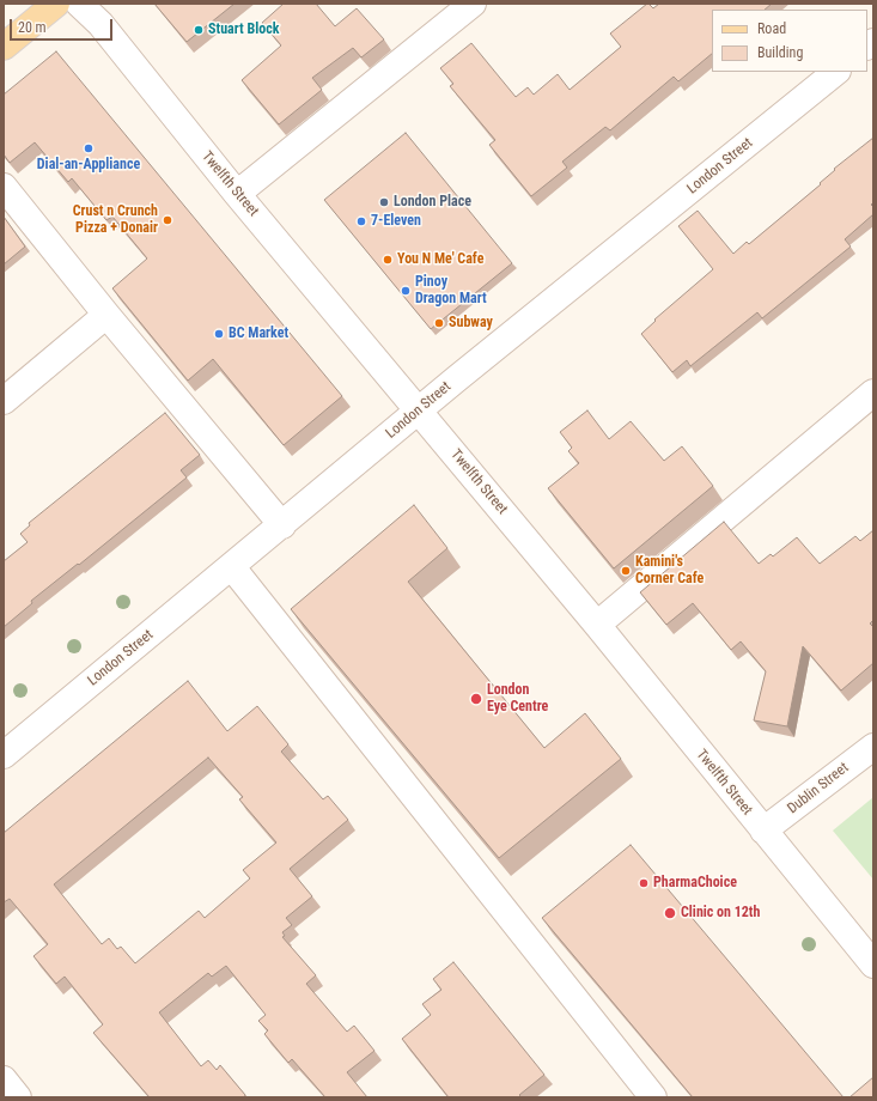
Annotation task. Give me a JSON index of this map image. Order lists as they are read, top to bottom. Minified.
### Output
{"streets":{"street":["London Street","Twelfth Street","Dublin Street"]},"crossings":[["London Street","Twelfth Street"],["Twelfth Street","Dublin Street"]],"places":["Stuart Block","Dial-an-Appliance","London Place","Crust n Crunch Pizza + Donair","7-Eleven","You N Me' Cafe","Pinoy Dragon Mart","Subway","BC Market","Kamini's Corner Cafe","London Eye Centre","PharmaChoice","Clinic on 12th"],"legend":["Road","Building"],"scale_bar":"20 m"}
